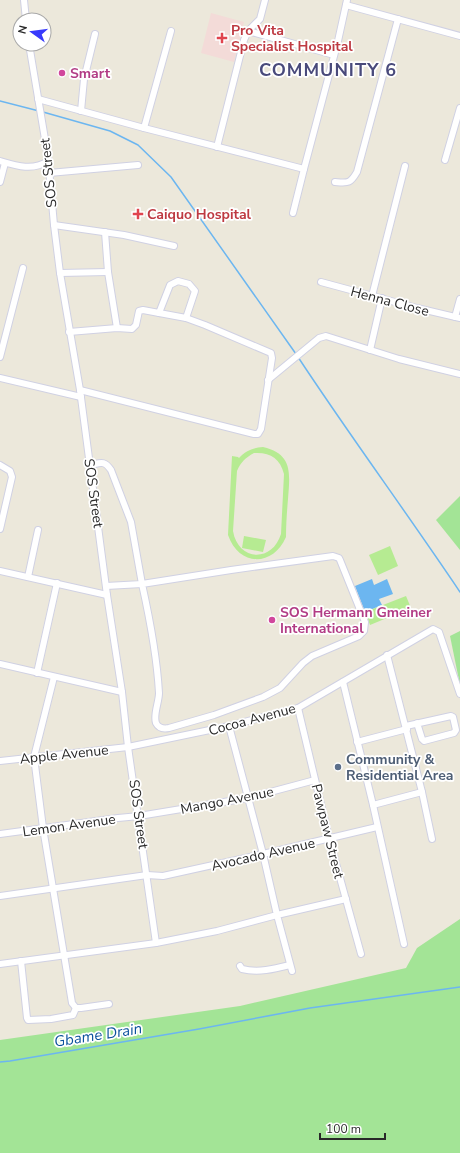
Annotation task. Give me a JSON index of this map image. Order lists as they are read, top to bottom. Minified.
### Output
{"streets":{"street":["SOS Street","Henna Close","Cocoa Avenue","Apple Avenue","Mango Avenue","Lemon Avenue","Pawpaw Street","Avocado Avenue"]},"crossings":[["SOS Street","Cocoa Avenue"],["SOS Street","Apple Avenue"],["SOS Street","Mango Avenue"],["SOS Street","Lemon Avenue"],["SOS Street","Avocado Avenue"],["Cocoa Avenue","Apple Avenue"],["Cocoa Avenue","Pawpaw Street"],["Mango Avenue","Lemon Avenue"],["Mango Avenue","Pawpaw Street"],["Pawpaw Street","Avocado Avenue"]],"districts":["COMMUNITY 6"],"water":["Gbame Drain"],"places":{"health":["Pro Vita Specialist Hospital","Caiquo Hospital"],"other":["Smart","SOS Hermann Gmeiner International","Community & Residential Area"]},"scale_bar":"100 m","north":"left"}
